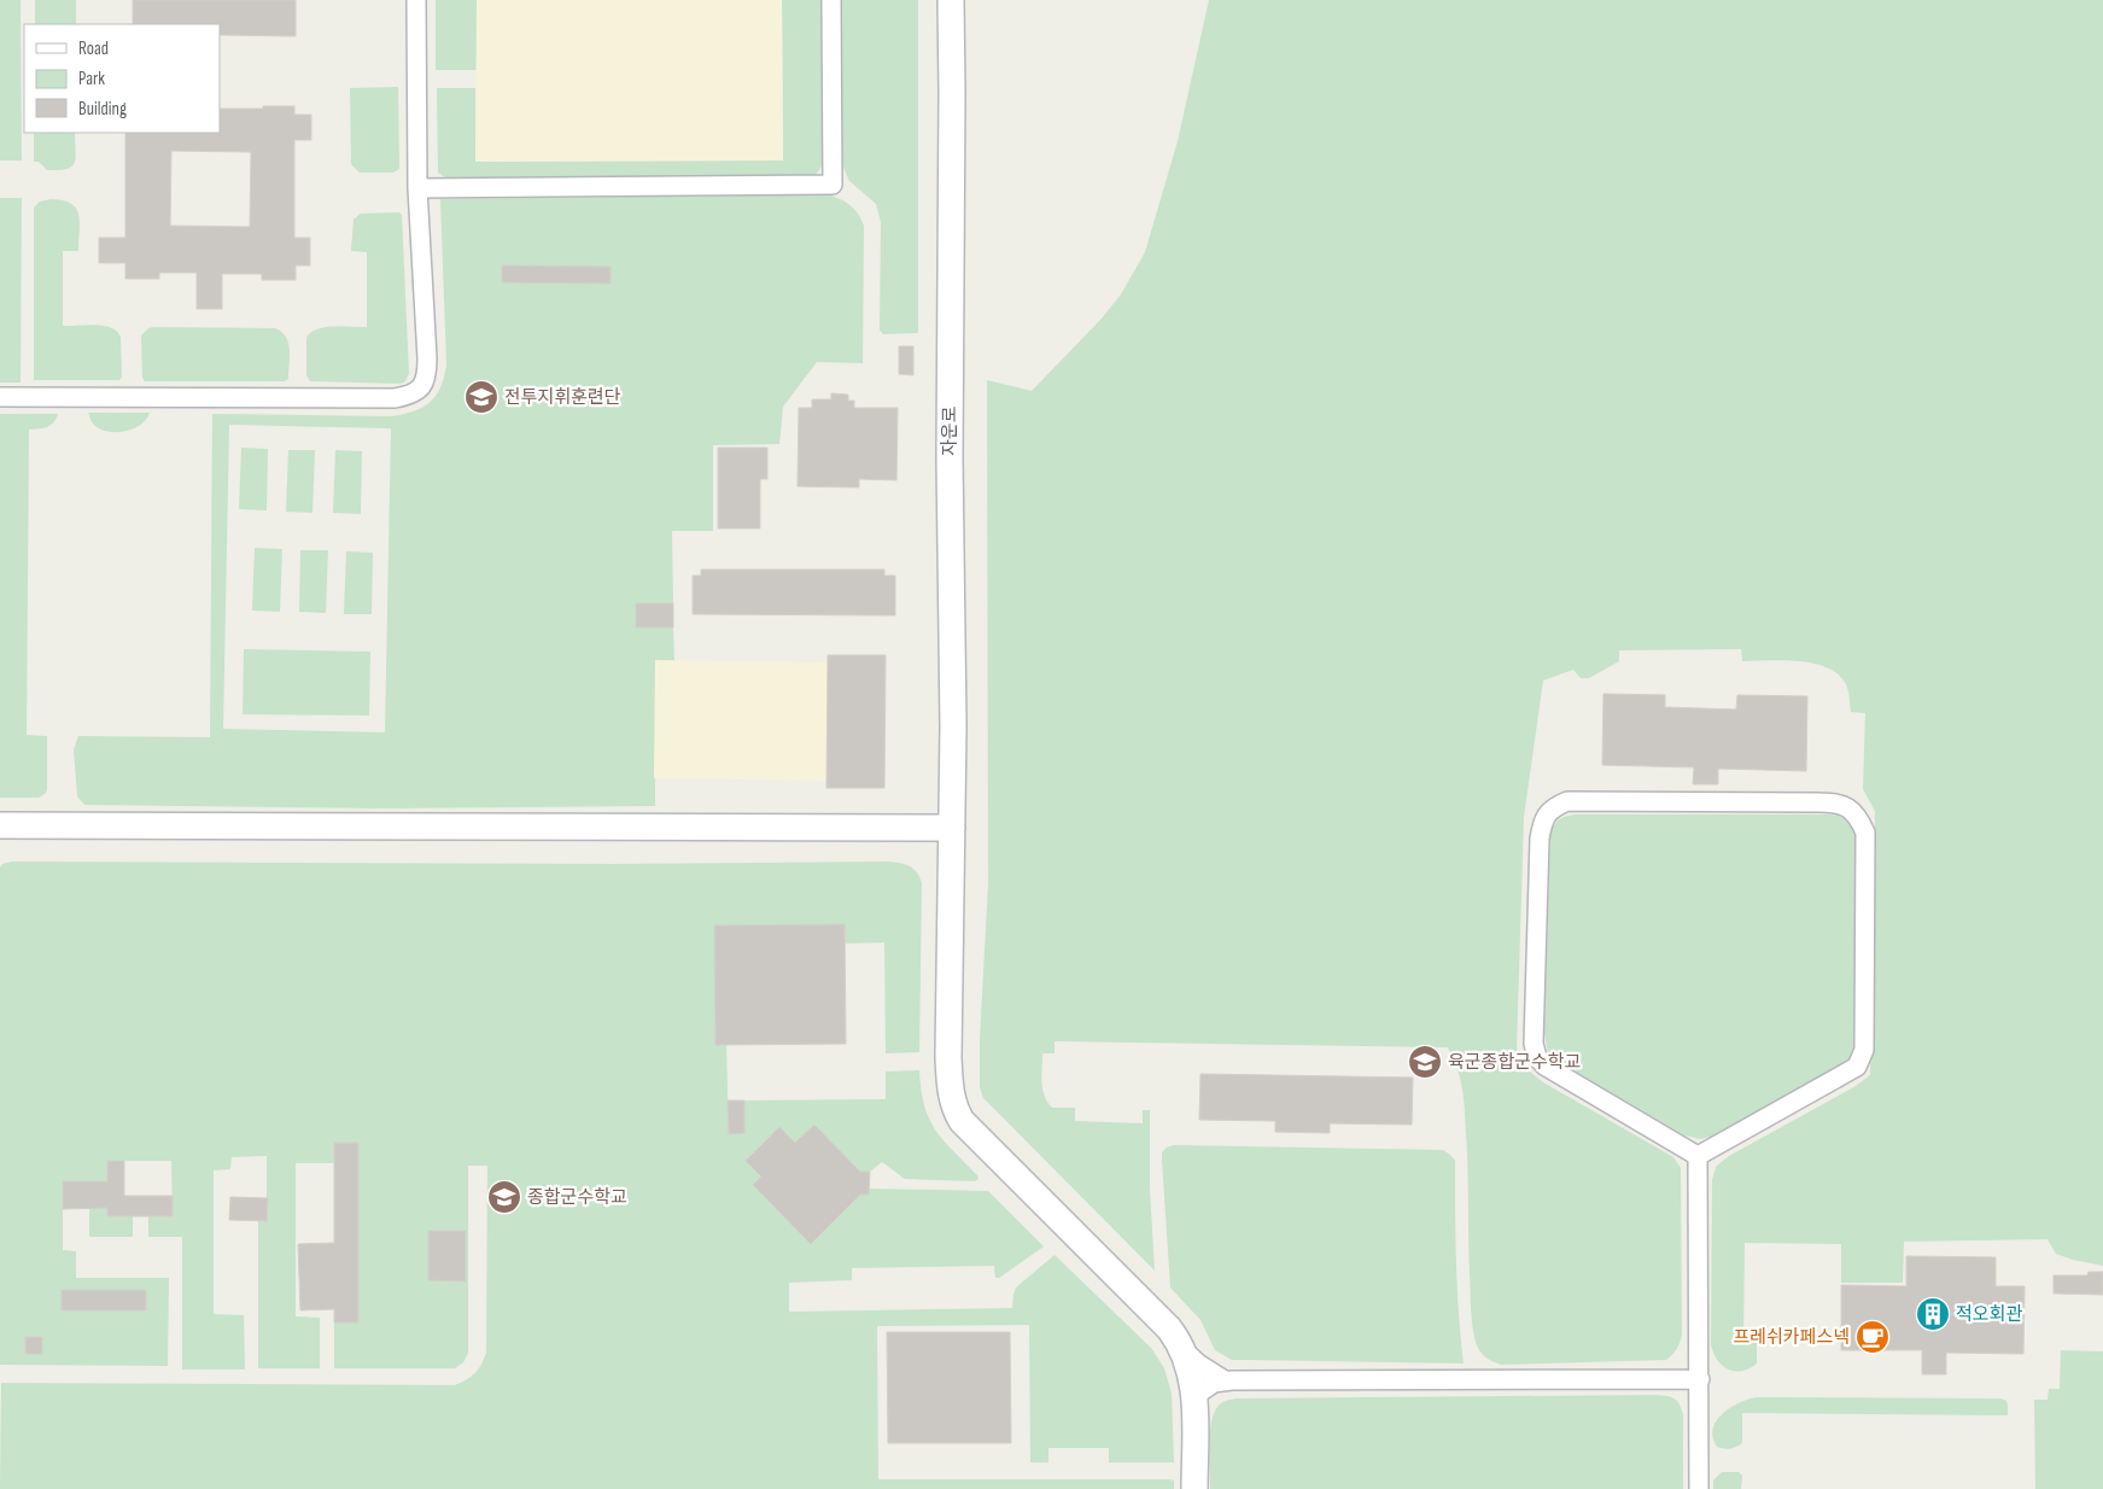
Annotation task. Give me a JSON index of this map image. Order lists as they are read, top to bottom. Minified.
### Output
{"streets":{"street":["자운로"]},"places":{"school or university":["전투지휘훈련단","육군종합군수학교","종합군수학교"],"building":["적오회관"],"cafe":["프레쉬카페스넥"]},"legend":["Road","Park","Building"]}
